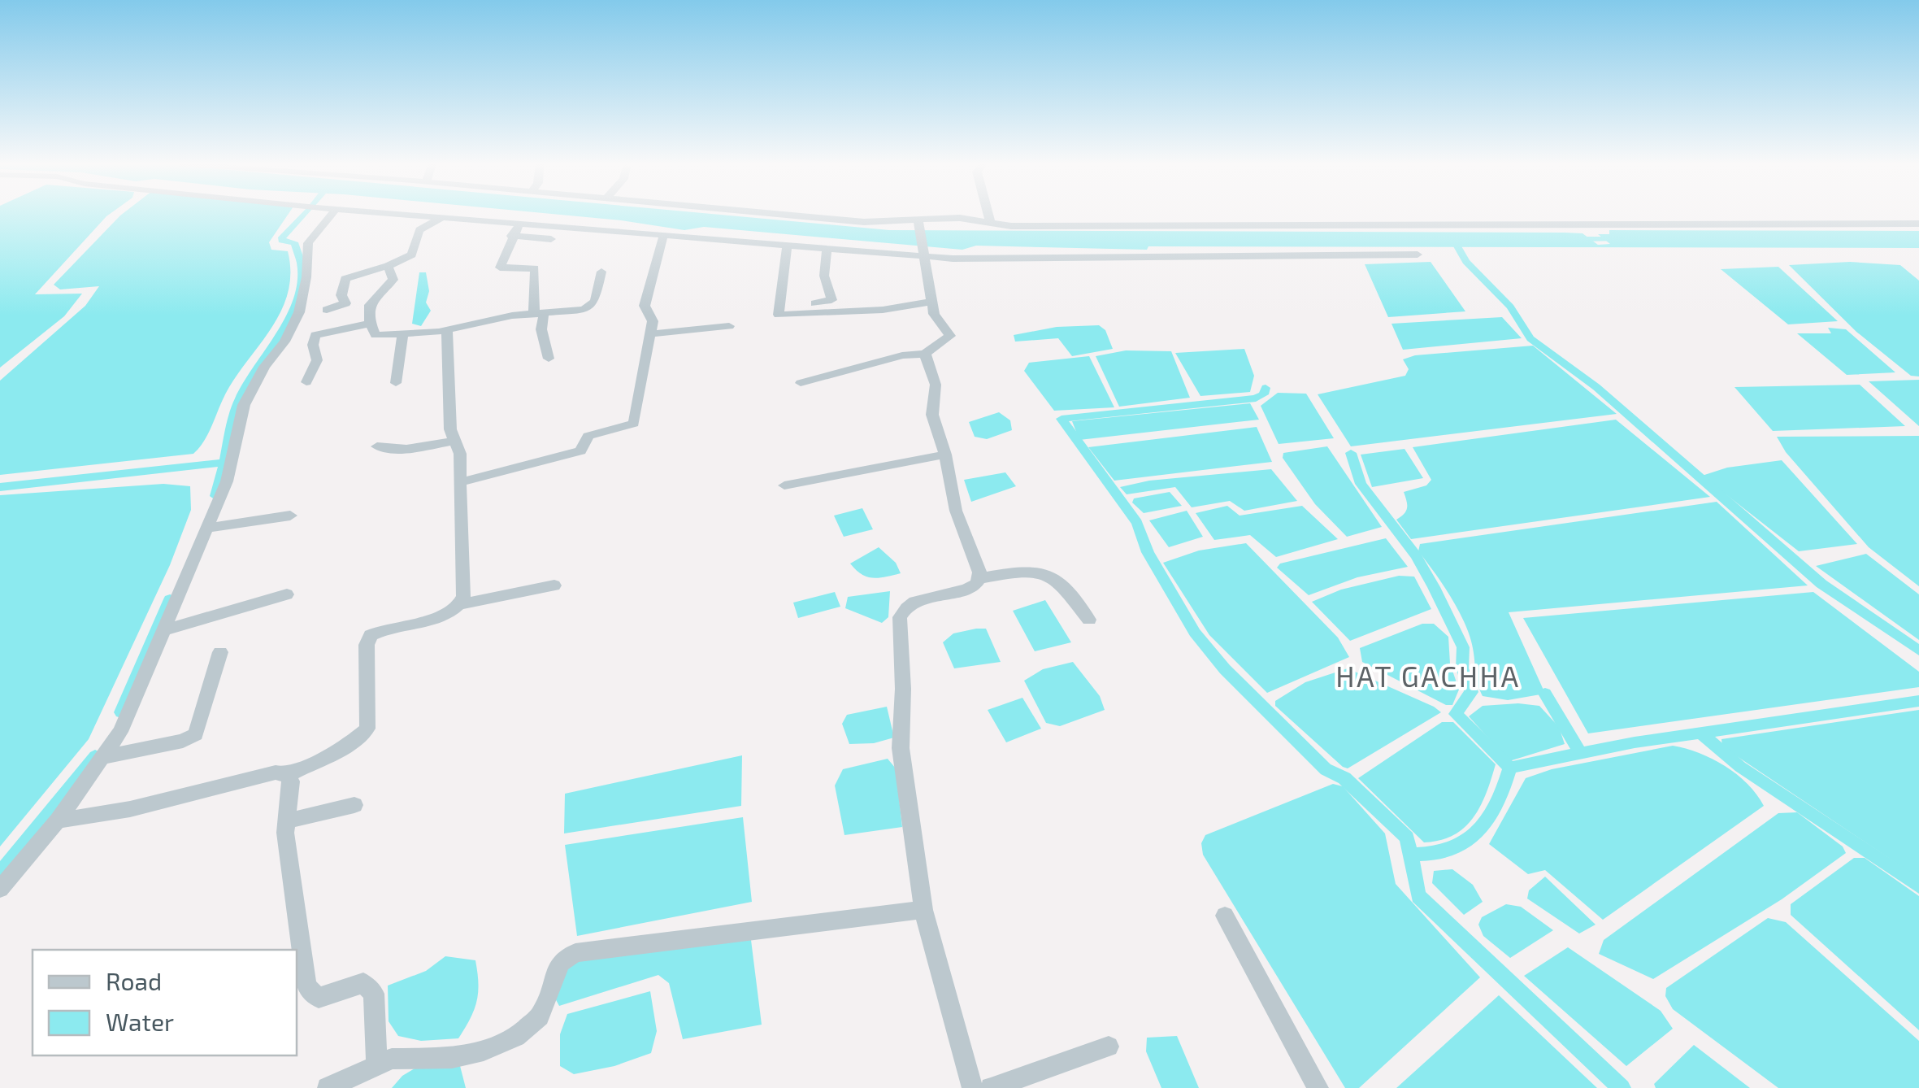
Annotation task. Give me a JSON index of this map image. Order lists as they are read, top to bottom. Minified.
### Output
{"districts":["HAT GACHHA"],"legend":["Road","Water"]}
